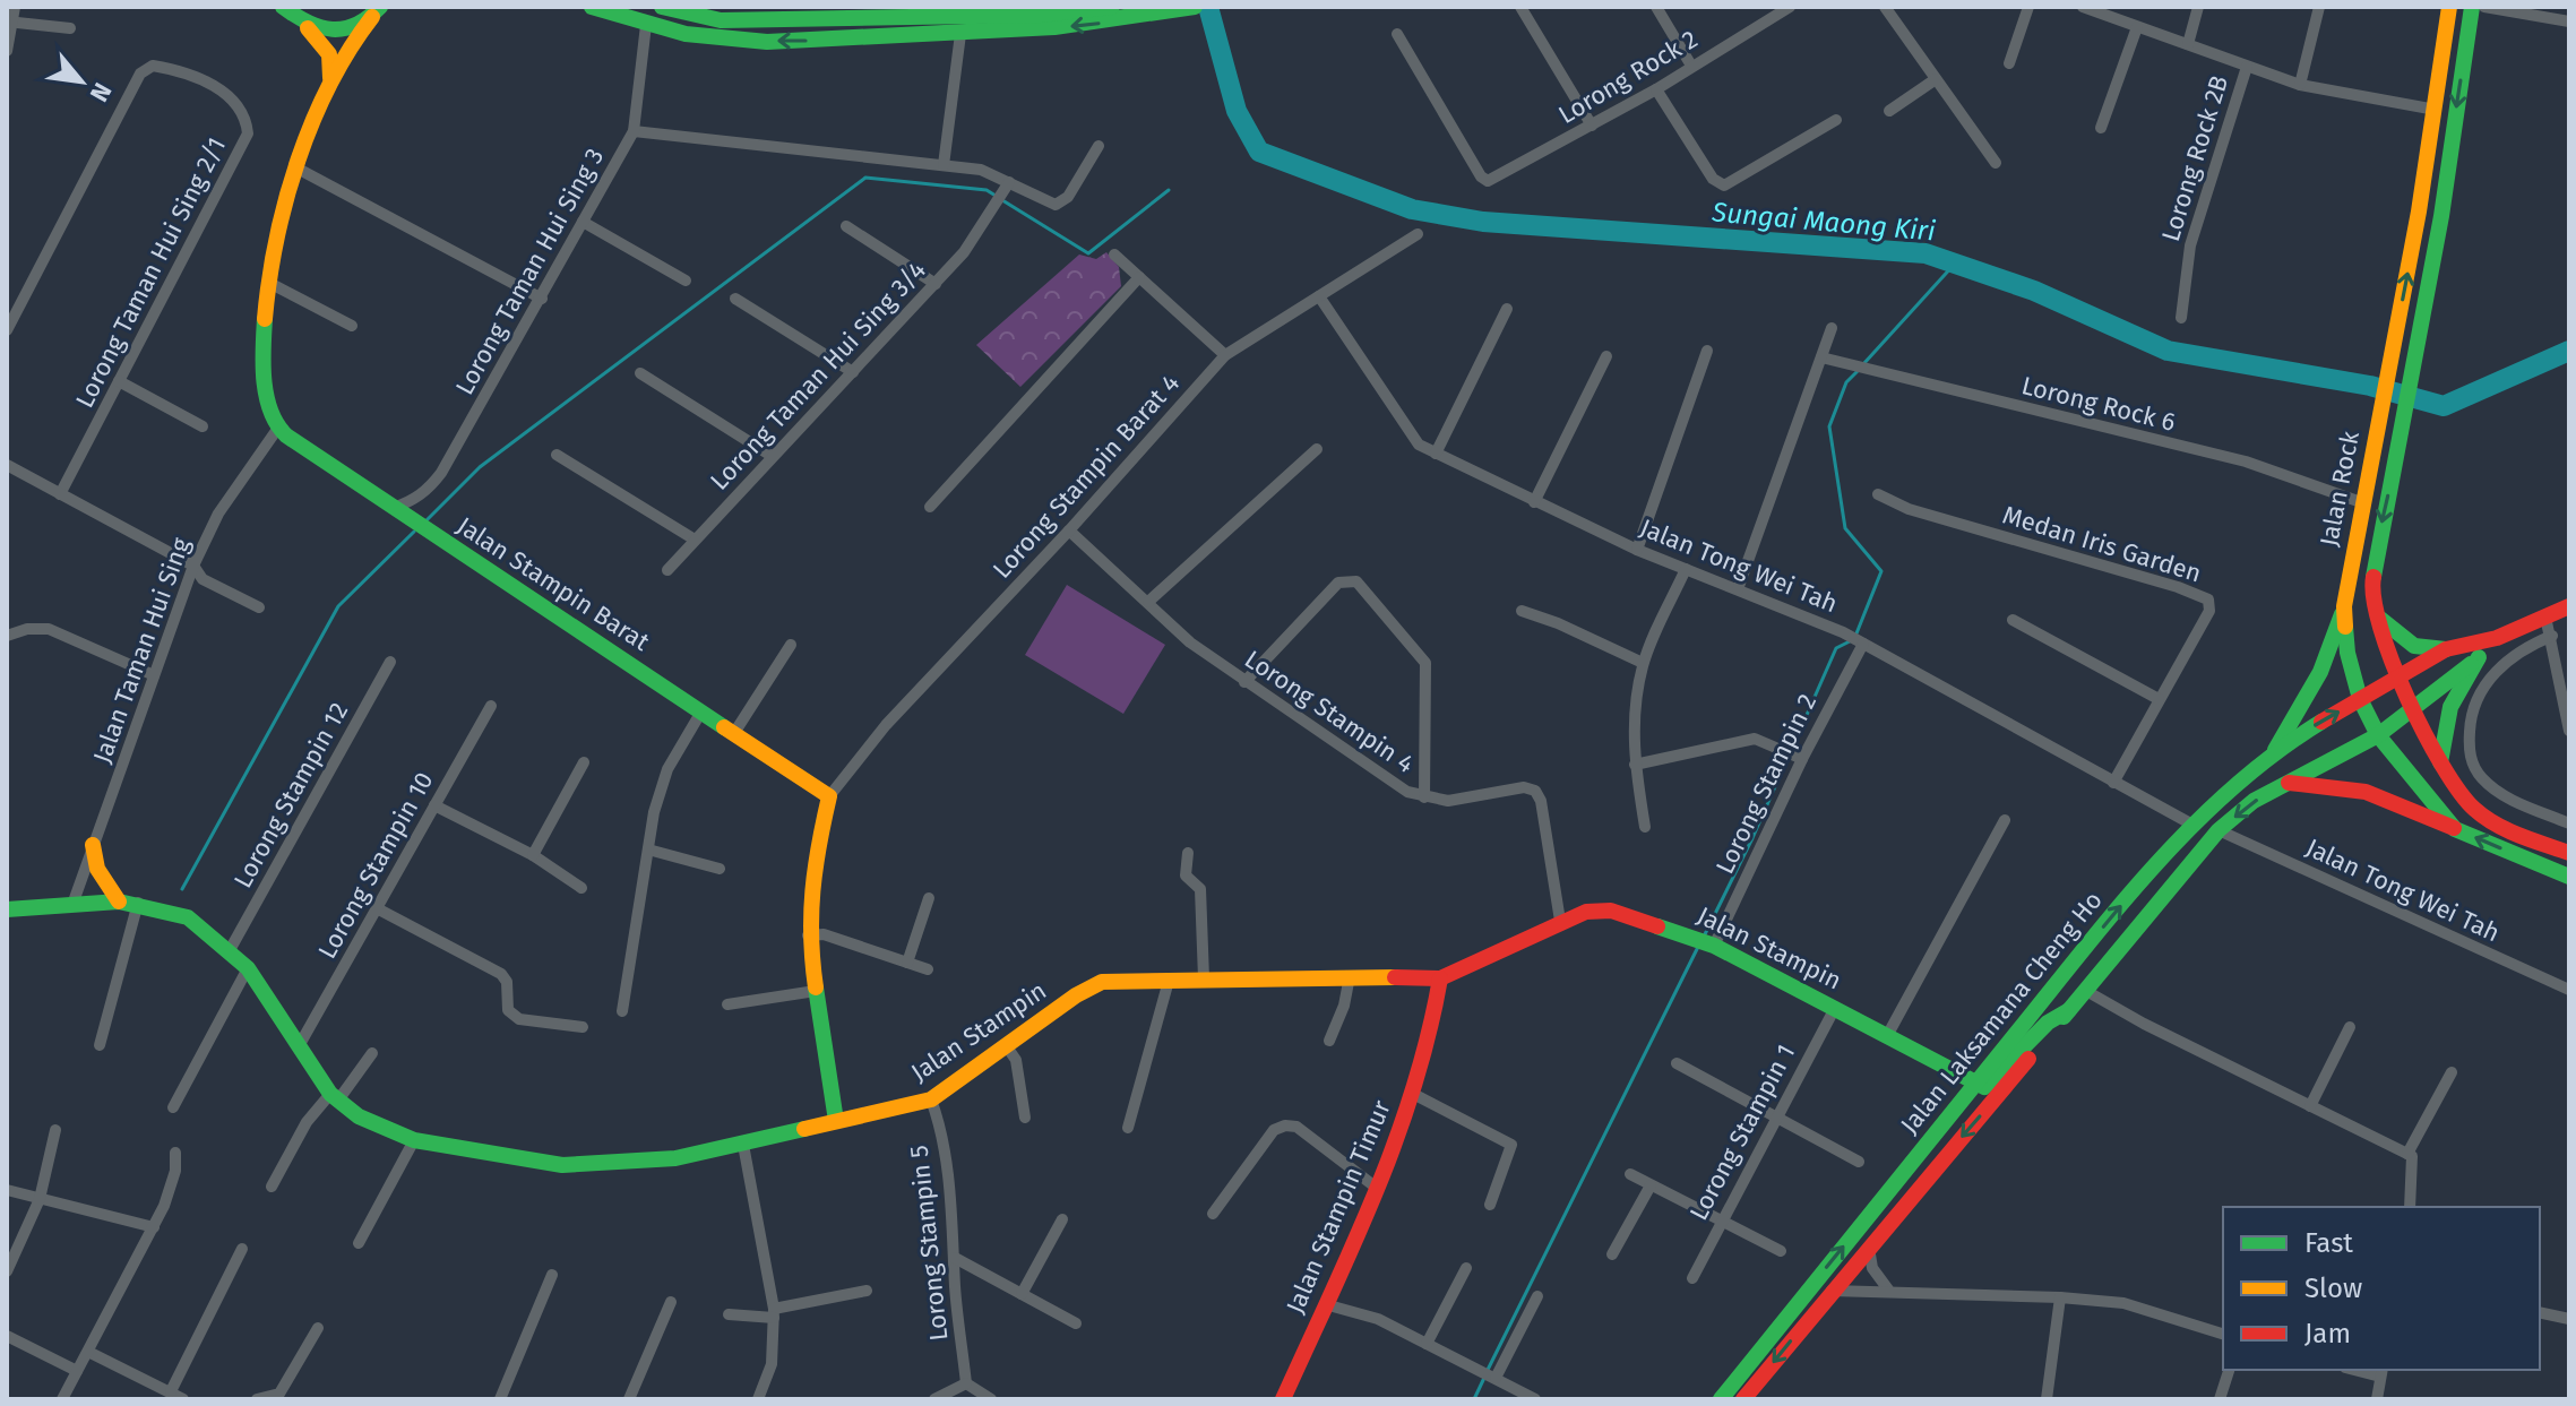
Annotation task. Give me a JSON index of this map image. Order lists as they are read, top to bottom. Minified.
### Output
{"streets":{"main road":["Jalan Rock","Jalan Stampin Barat","Jalan Stampin","Jalan Laksamana Cheng Ho","Jalan Stampin Timur"],"street":["Lorong Rock 2","Lorong Rock 2B","Lorong Taman Hui Sing 3","Lorong Taman Hui Sing 2/1","Lorong Taman Hui Sing 3/4","Lorong Rock 6","Lorong Stampin Barat 4","Medan Iris Garden","Jalan Tong Wei Tah","Jalan Taman Hui Sing","Lorong Stampin 4","Lorong Stampin 2","Lorong Stampin 12","Lorong Stampin 10","Lorong Stampin 1","Lorong Stampin 5"]},"crossings":[["Lorong Taman Hui Sing 3","Jalan Stampin Barat"],["Lorong Rock 6","Jalan Rock"],["Lorong Stampin Barat 4","Jalan Tong Wei Tah"],["Lorong Stampin Barat 4","Jalan Stampin Barat"],["Lorong Stampin Barat 4","Lorong Stampin 4"],["Jalan Rock","Jalan Laksamana Cheng Ho"],["Medan Iris Garden","Jalan Tong Wei Tah"],["Jalan Tong Wei Tah","Lorong Stampin 2"],["Jalan Tong Wei Tah","Jalan Laksamana Cheng Ho"],["Jalan Stampin Barat","Jalan Taman Hui Sing"],["Jalan Taman Hui Sing","Jalan Stampin"],["Lorong Stampin 4","Jalan Stampin"],["Lorong Stampin 2","Jalan Stampin"],["Lorong Stampin 12","Jalan Stampin"],["Lorong Stampin 10","Jalan Stampin"],["Jalan Stampin","Jalan Laksamana Cheng Ho"],["Jalan Stampin","Lorong Stampin 1"],["Jalan Stampin","Jalan Stampin Timur"],["Jalan Stampin","Lorong Stampin 5"]],"water":["Sungai Maong Kiri"],"legend":["Fast","Slow","Jam"],"north":"bottom right"}
